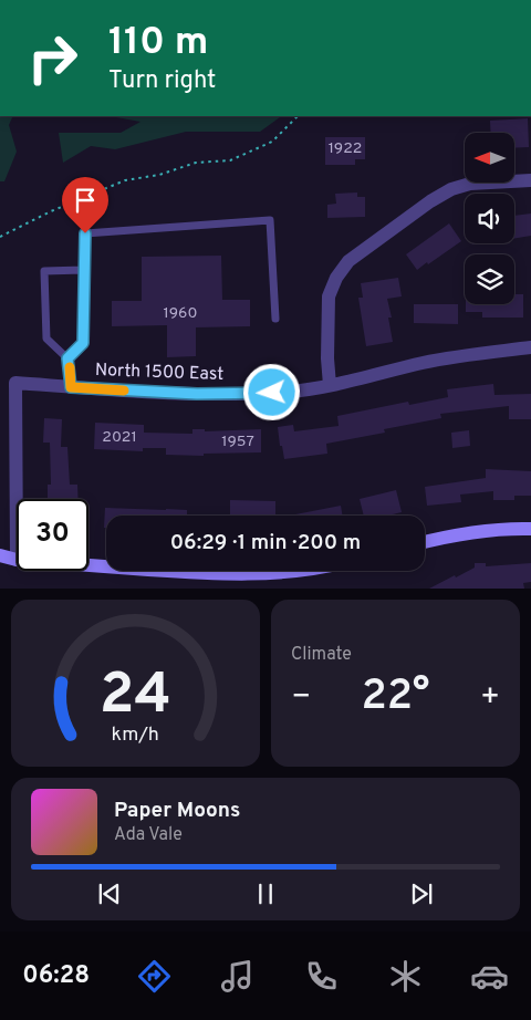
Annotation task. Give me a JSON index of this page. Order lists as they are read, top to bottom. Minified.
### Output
{"streets":{"street":["North 1500 East"]},"house_numbers":["1922","1960","2021","1957"],"north":"left","page":{"turn":["110 m","Turn right"],"limit":"30","trip":"06:29 · 1 min · 200 m","tile":"Climate","heat":["−","22°","+"],"song":["Paper Moons","Ada Vale"],"tabs":"06:28","gauge":["24","km/h"]}}
